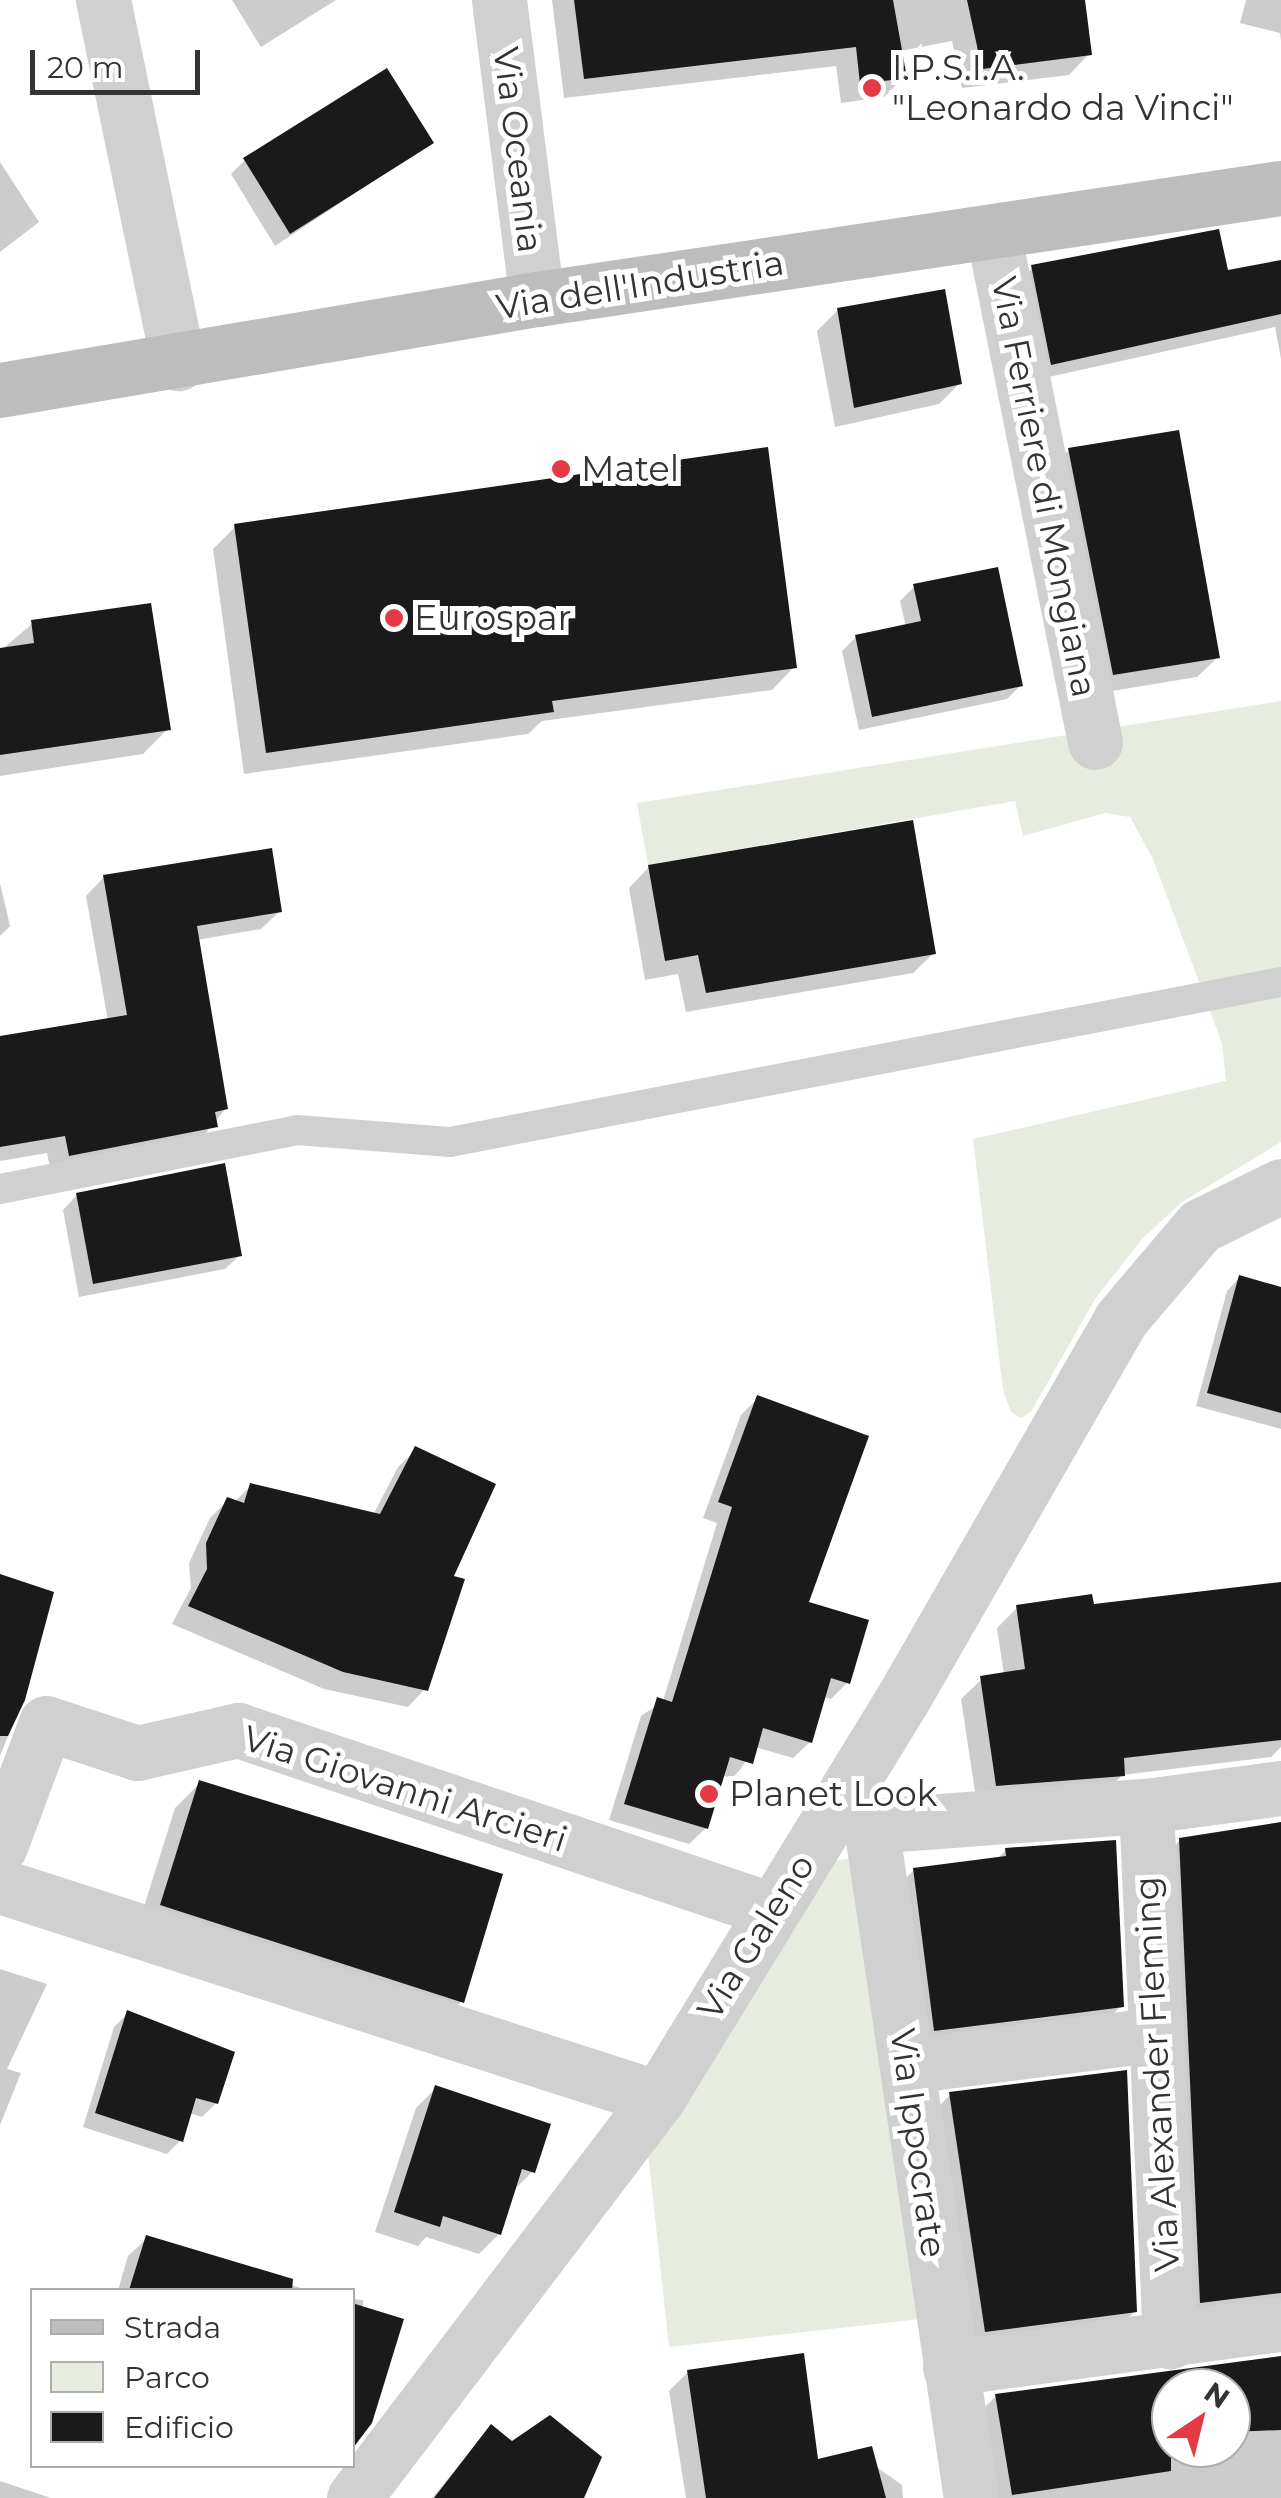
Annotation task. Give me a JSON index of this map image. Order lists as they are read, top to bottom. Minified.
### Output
{"streets":{"street":["Via Oceania","Via dell'Industria","Via Ferriere di Mongiana","Via Giovanni Arcieri","Via Galeno","Via Alexander Fleming","Via Ippocrate"]},"crossings":[["Via Oceania","Via dell'Industria"],["Via dell'Industria","Via Ferriere di Mongiana"],["Via Giovanni Arcieri","Via Galeno"],["Via Galeno","Via Ippocrate"]],"places":["I.P.S.I.A. \"Leonardo da Vinci\"","Matel","Eurospar","Planet Look"],"legend":["Strada","Parco","Edificio"],"scale_bar":"20 m","north":"top right"}
